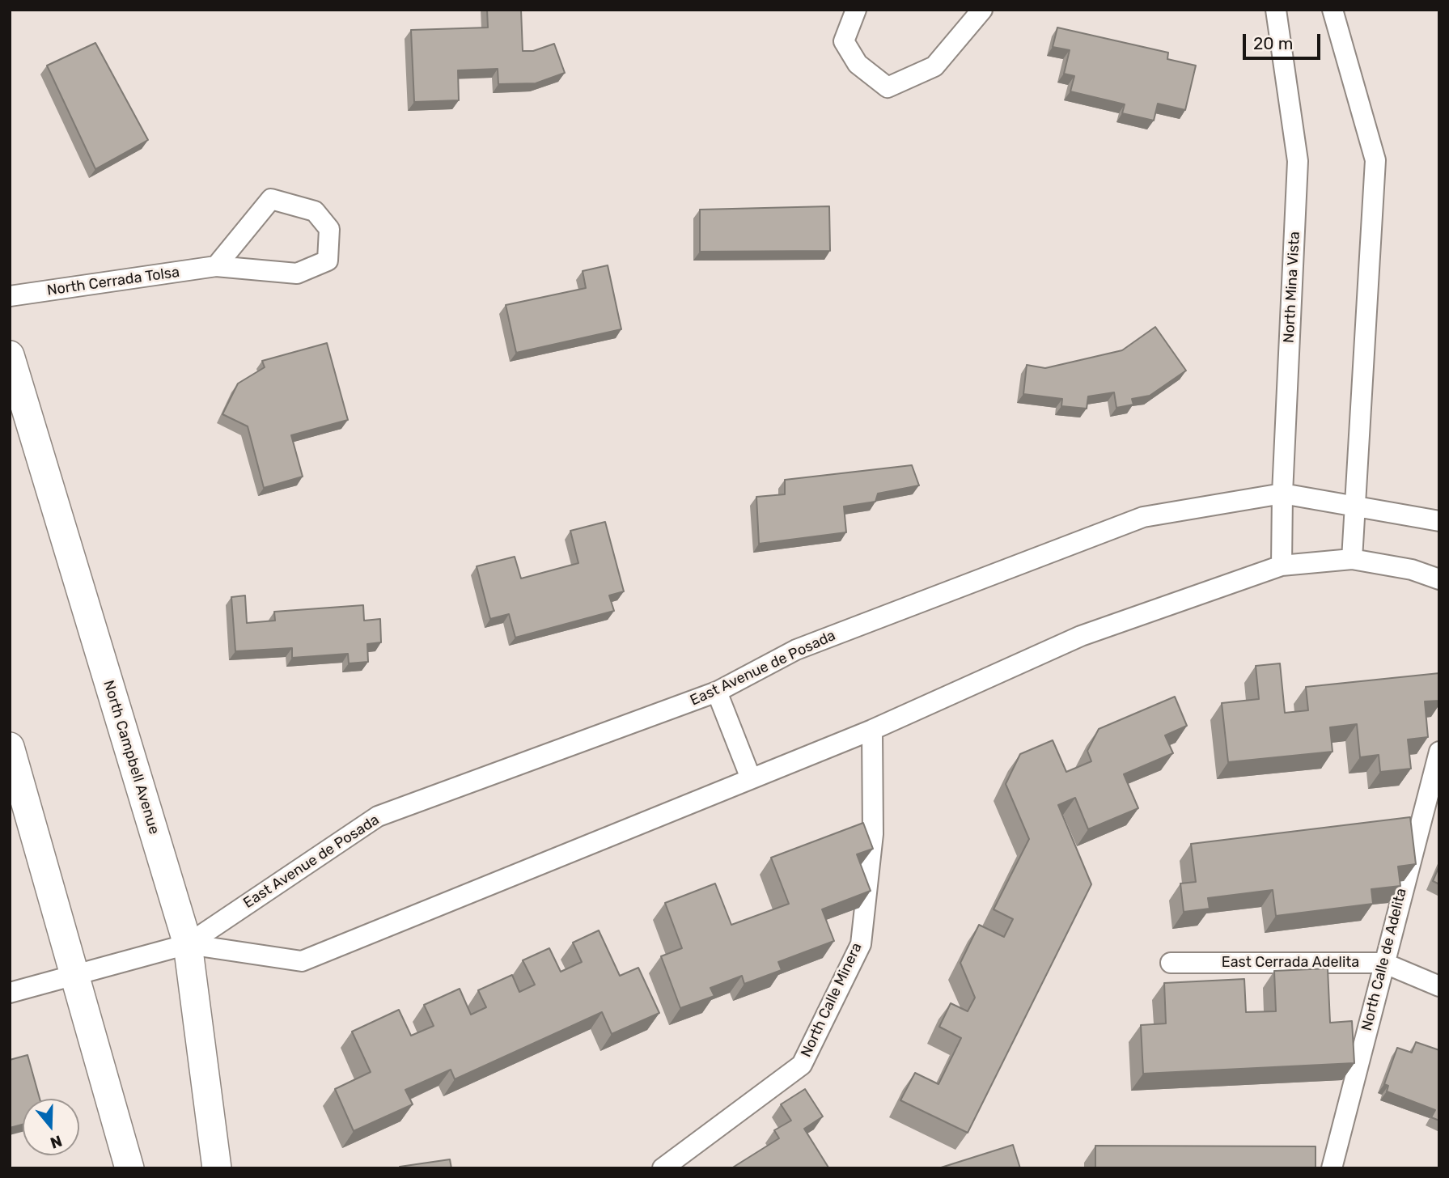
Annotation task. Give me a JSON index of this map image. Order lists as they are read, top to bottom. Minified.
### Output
{"streets":{"main road":["North Campbell Avenue"],"street":["North Cerrada Tolsa","North Mina Vista","East Avenue de Posada","North Calle de Adelita","East Cerrada Adelita","North Calle Minera"]},"crossings":[["North Mina Vista","East Avenue de Posada"],["East Avenue de Posada","North Campbell Avenue"],["East Avenue de Posada","North Calle Minera"],["North Calle de Adelita","East Cerrada Adelita"]],"scale_bar":"20 m","north":"bottom"}
